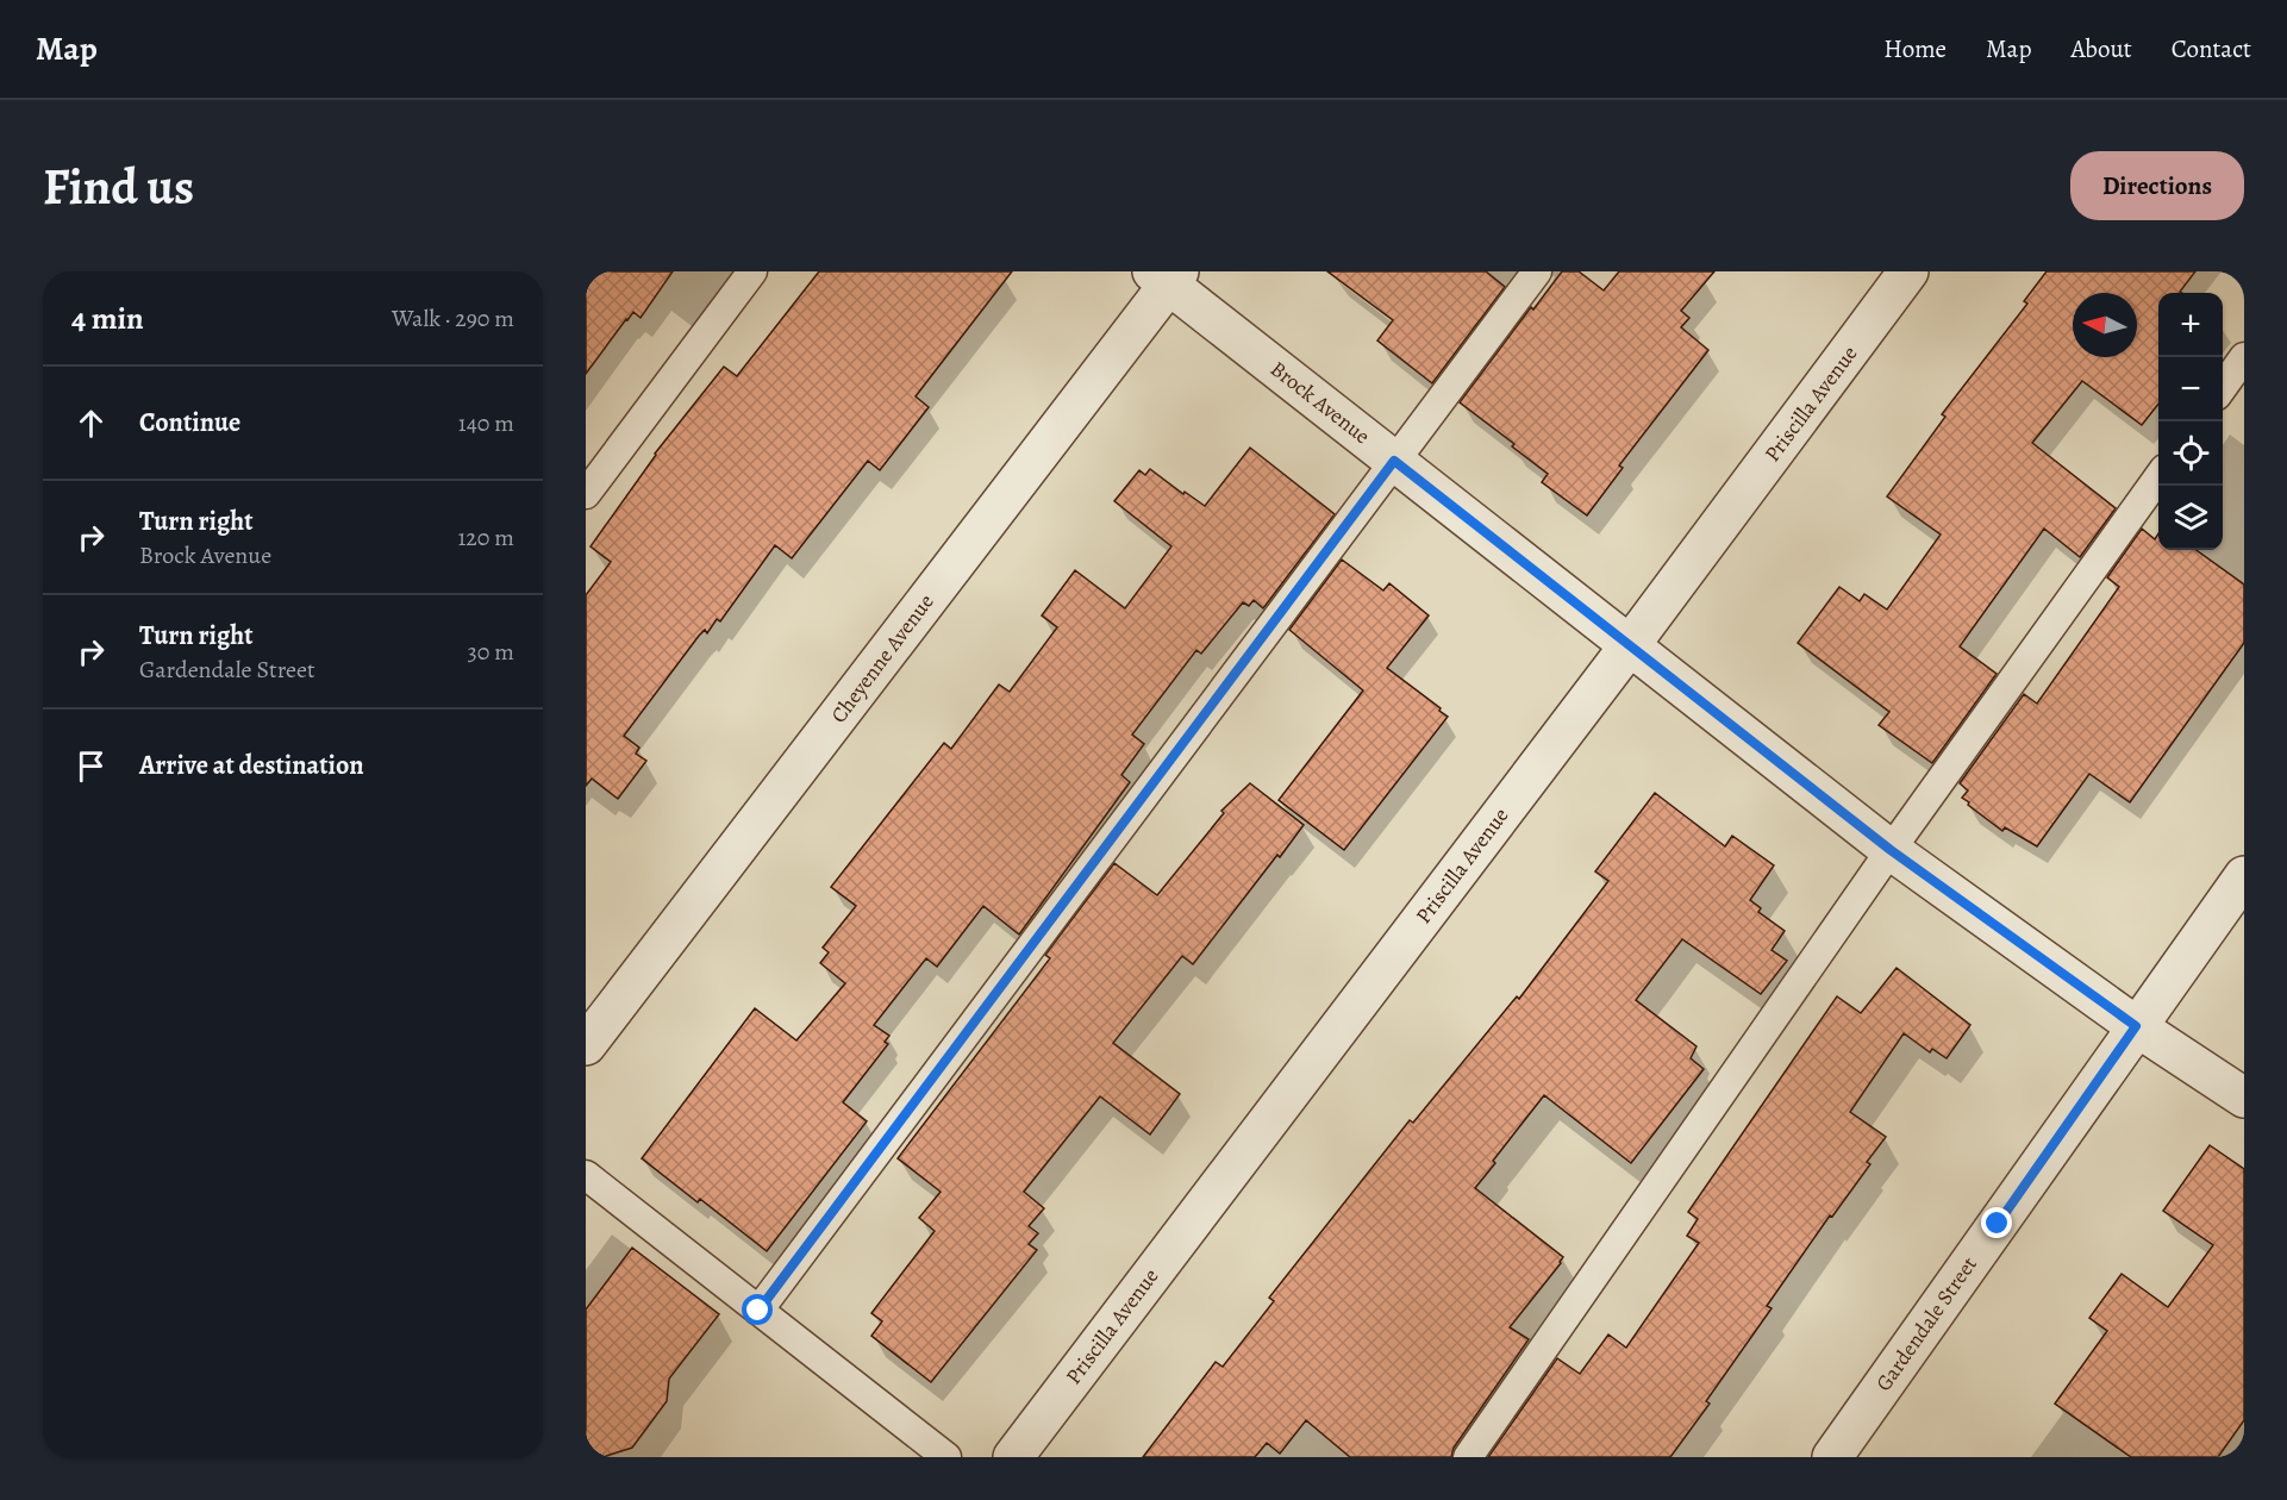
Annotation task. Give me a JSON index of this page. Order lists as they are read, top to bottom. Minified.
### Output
{"streets":{"street":["Brock Avenue","Priscilla Avenue","Cheyenne Avenue","Gardendale Street"]},"crossings":[["Brock Avenue","Priscilla Avenue"],["Brock Avenue","Cheyenne Avenue"],["Brock Avenue","Gardendale Street"]],"north":"left","page":{"header":"Map","nav":["Home","Map","About","Contact"],"buttons":"Directions","title":"Find us","heading":["4 min","Walk · 290 m"],"map_buttons":["+","−"],"list":[["Continue","140 m"],["Turn right","Brock Avenue","120 m"],["Turn right","Gardendale Street","30 m"],"Arrive at destination"]}}
